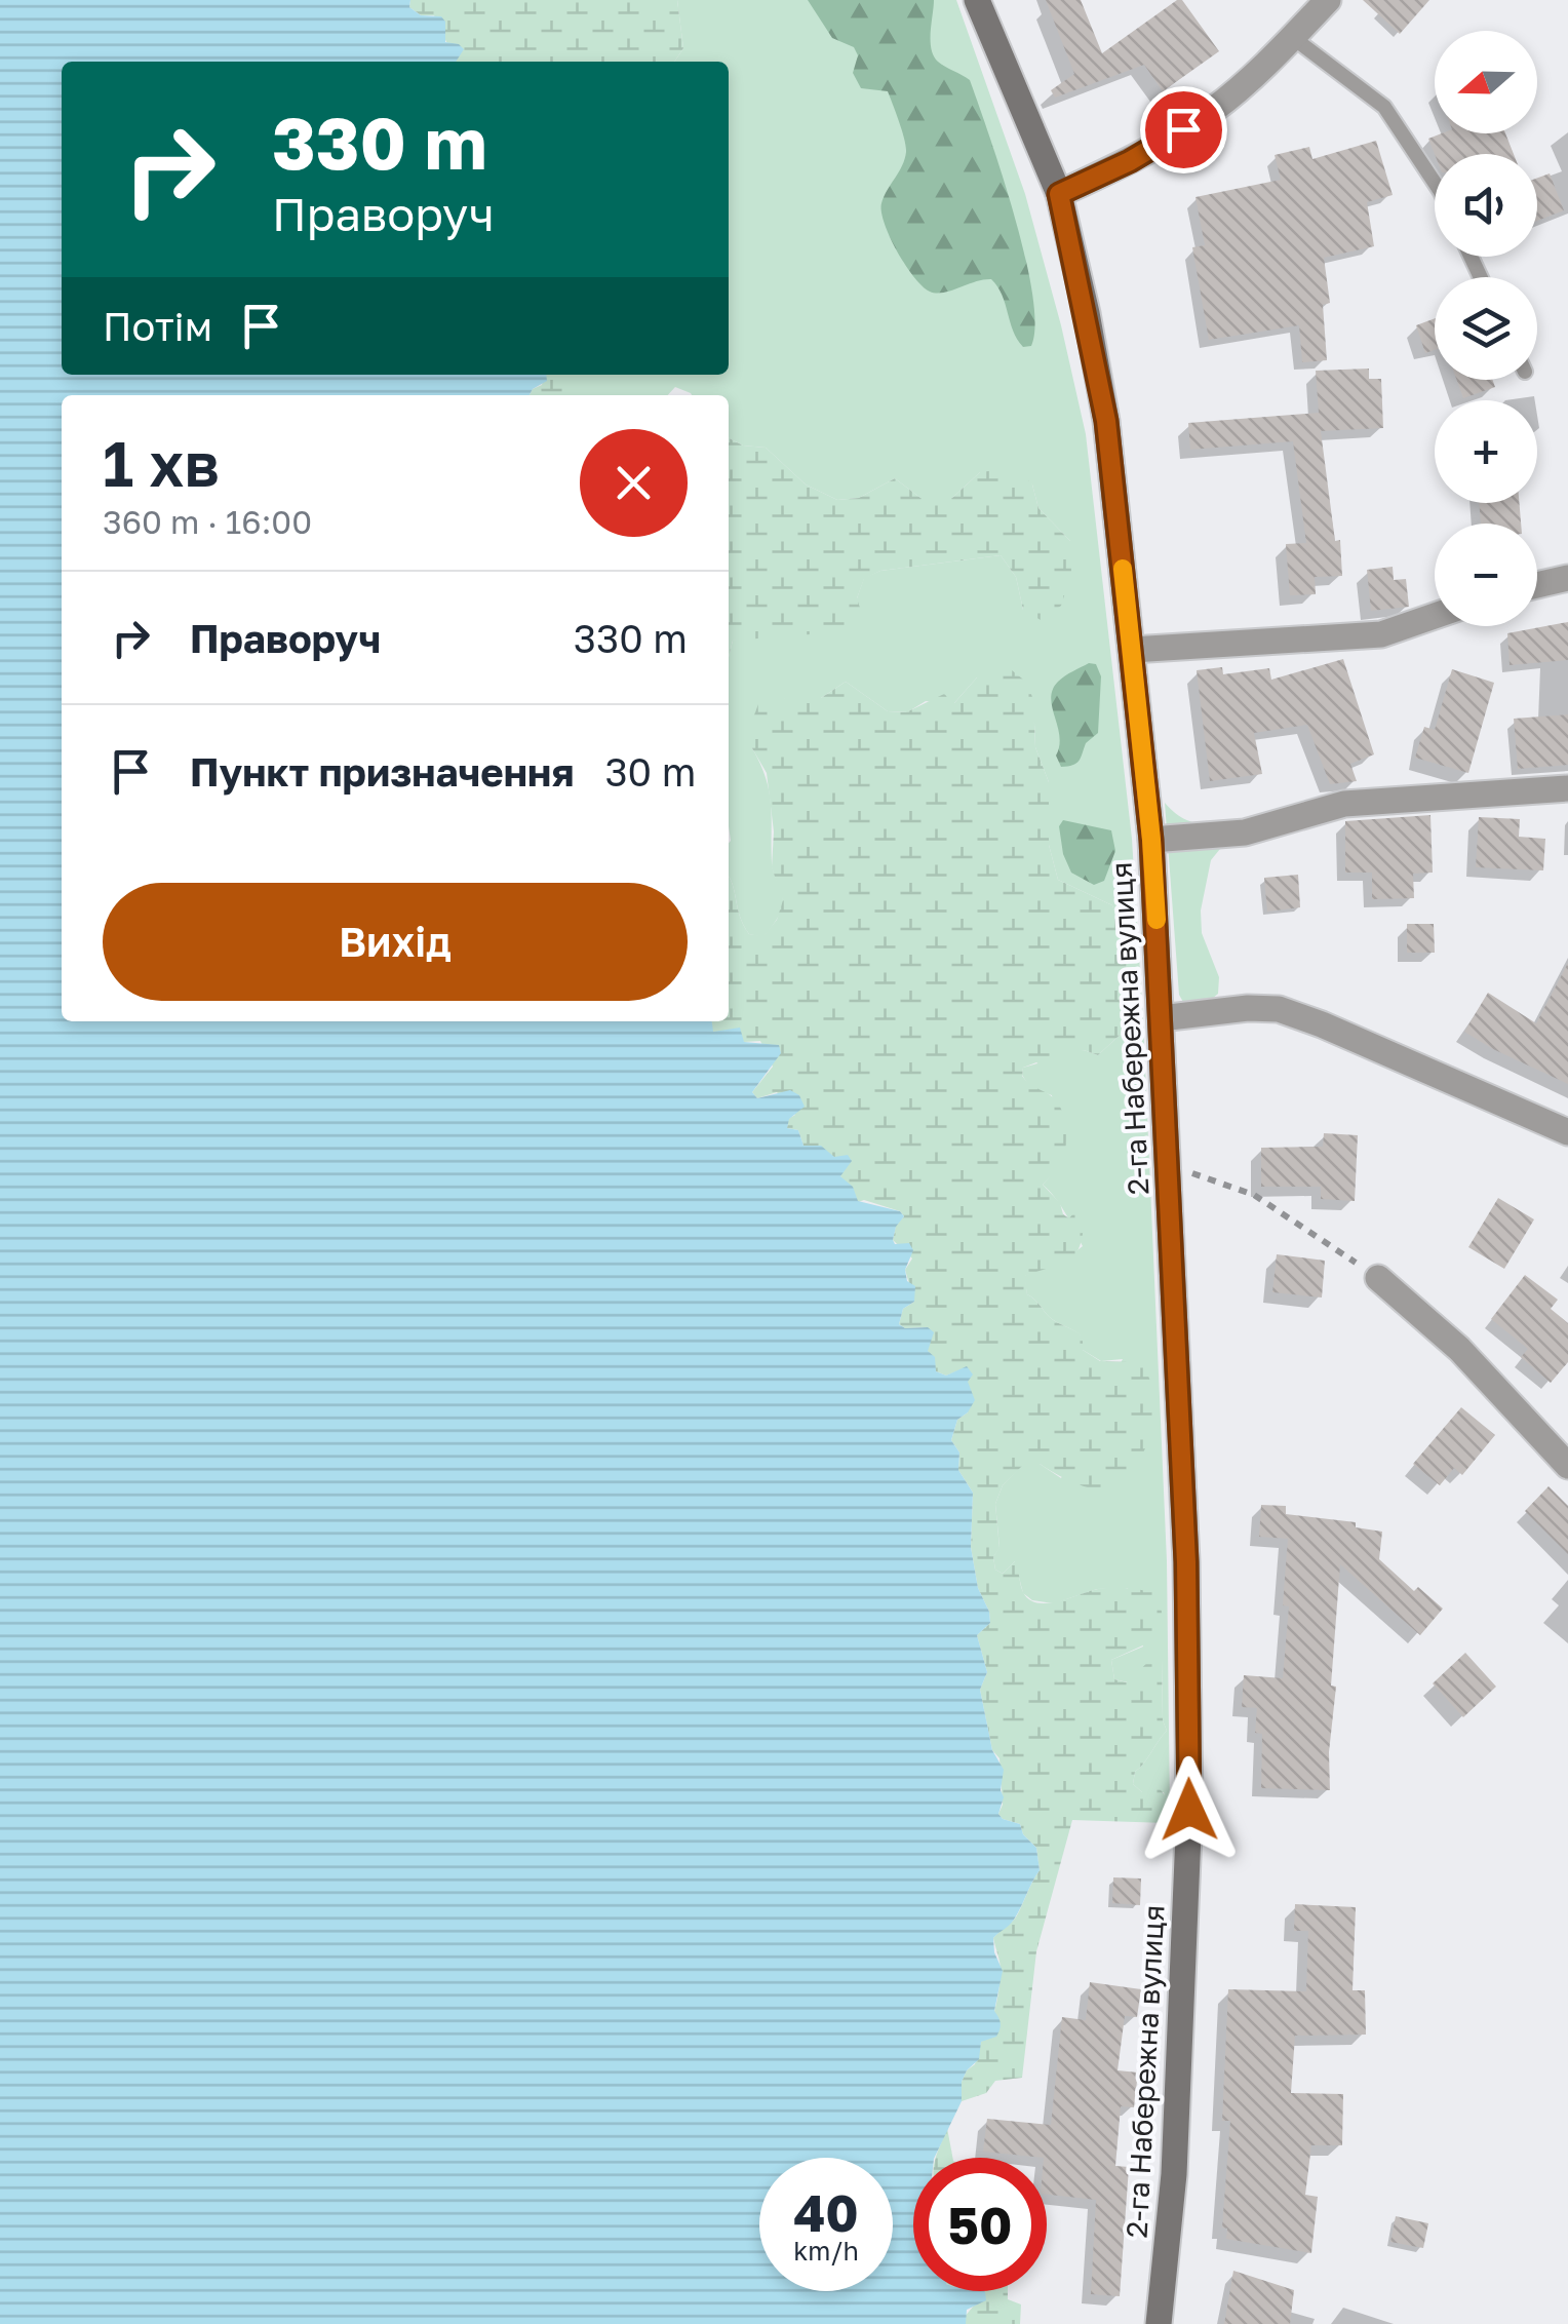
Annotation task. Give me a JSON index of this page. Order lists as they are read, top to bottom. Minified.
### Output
{"streets":{"main road":["2-га Набережна вулиця"]},"north":"left","page":{"map_buttons":["+","−"],"turn":["330 m","Праворуч"],"then":"Потім","heading":["1 хв","360 m · 16:00"],"list":[{"name":"Праворуч","value":"330 m"},{"name":"Пункт призначення","value":"30 m"}],"buttons":"Вихід","speed":"40 km/h","limit":"50"}}
